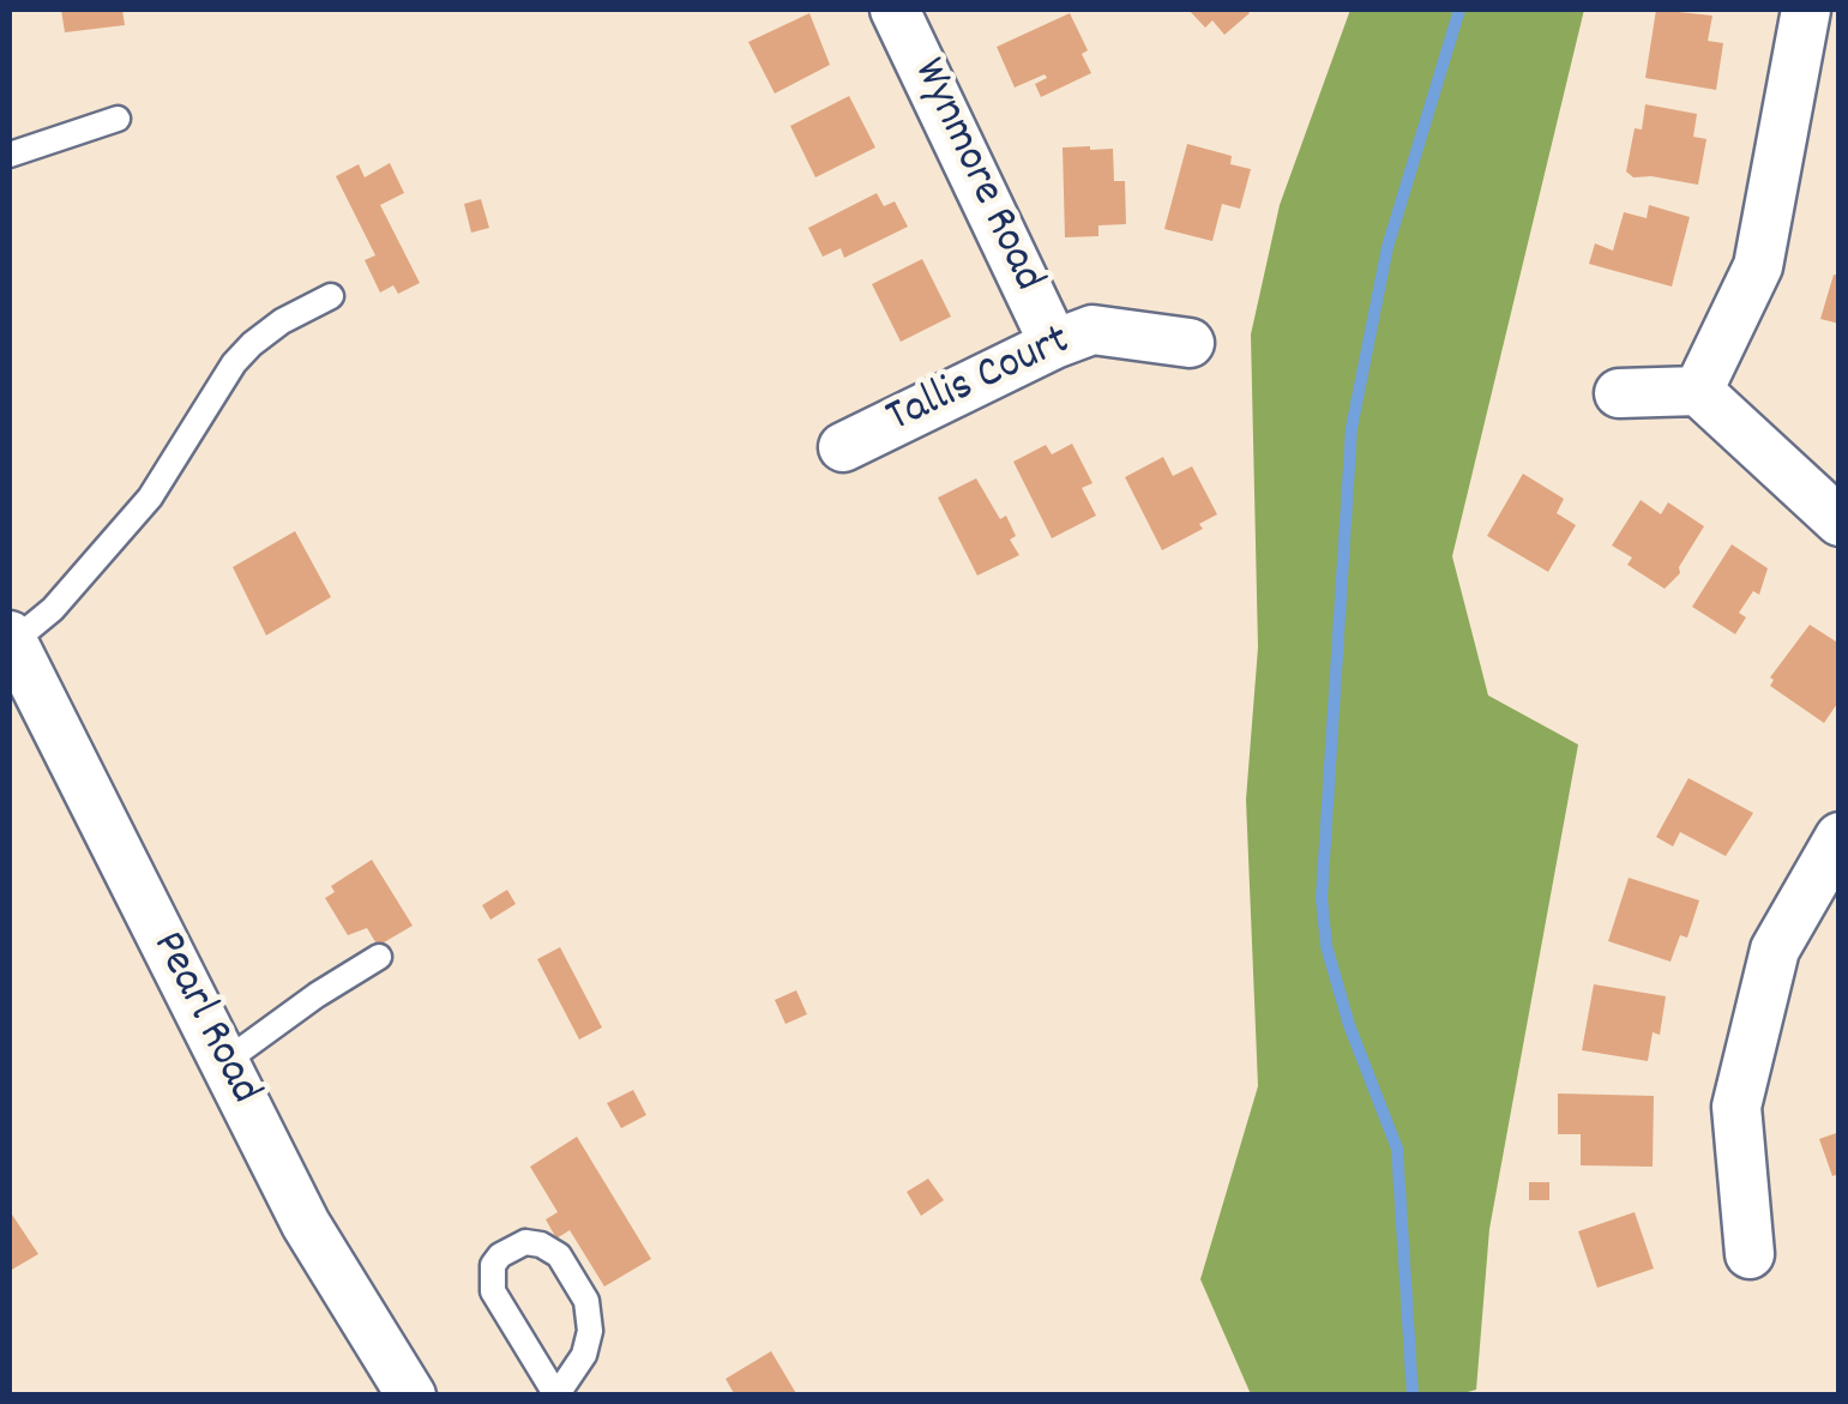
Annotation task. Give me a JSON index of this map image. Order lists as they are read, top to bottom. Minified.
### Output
{"streets":{"street":["Wynmore Road","Tallis Court","Pearl Road"]},"crossings":[["Wynmore Road","Tallis Court"]]}
